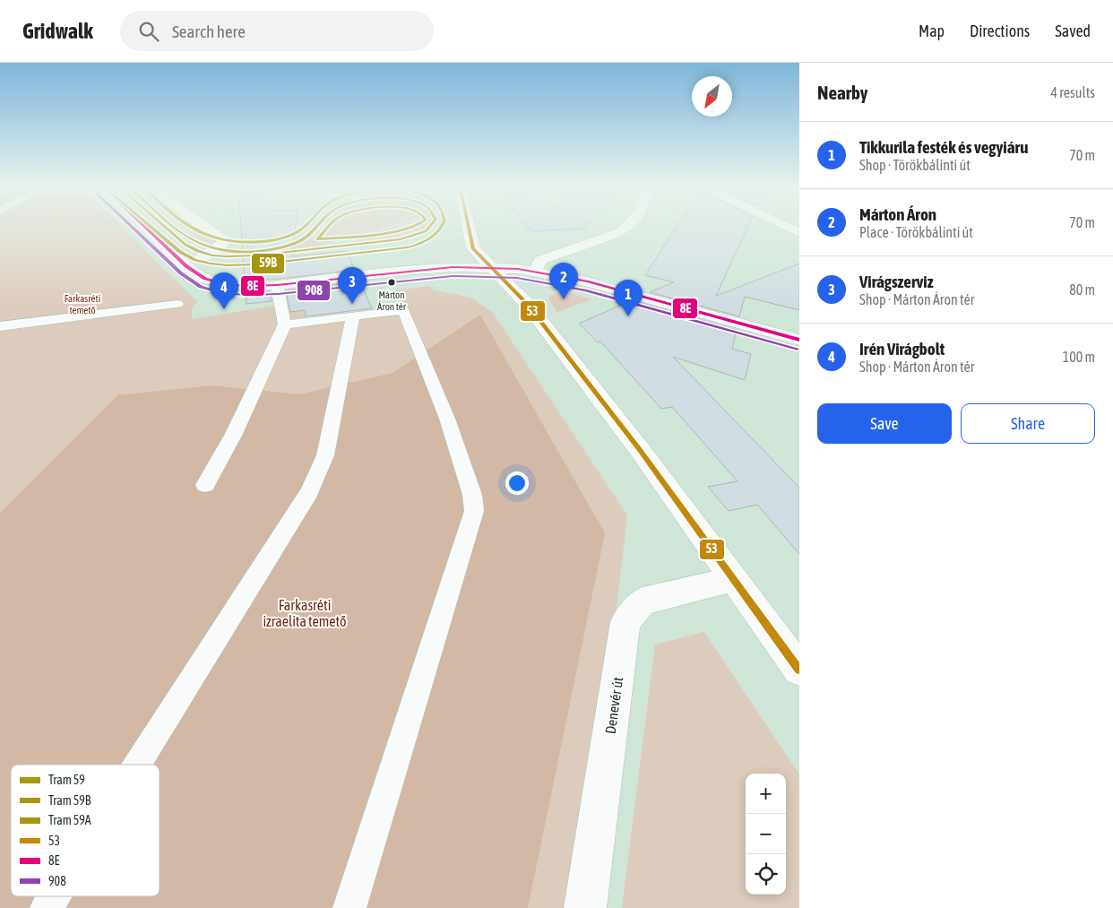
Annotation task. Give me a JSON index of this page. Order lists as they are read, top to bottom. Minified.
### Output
{"streets":{"street":["Denevér út"]},"parks":["Farkasréti temető","Farkasréti izraelita temető"],"places":["Márton Áron tér"],"lines":["tram line 59","tram line 59B","tram line 59A","transit line 53","transit line 8E","transit line 908"],"legend":["Tram 59","Tram 59B","Tram 59A","53","8E","908"],"north":"bottom left","page":{"header":"Gridwalk","search":"Search here","nav":["Map","Directions","Saved"],"heading":["Nearby","4 results"],"list":[{"mark":"1","name":"Tikkurila festék és vegyiáru","note":"Shop · Törökbálinti út","value":"70 m"},{"mark":"2","name":"Márton Áron","note":"Place · Törökbálinti út","value":"70 m"},{"mark":"3","name":"Virágszerviz","note":"Shop · Márton Áron tér","value":"80 m"},{"mark":"4","name":"Irén Virágbolt","note":"Shop · Márton Áron tér","value":"100 m"}],"pins":["2","3","4","1"],"buttons":["Save","Share"],"map_buttons":["+","−"]}}
